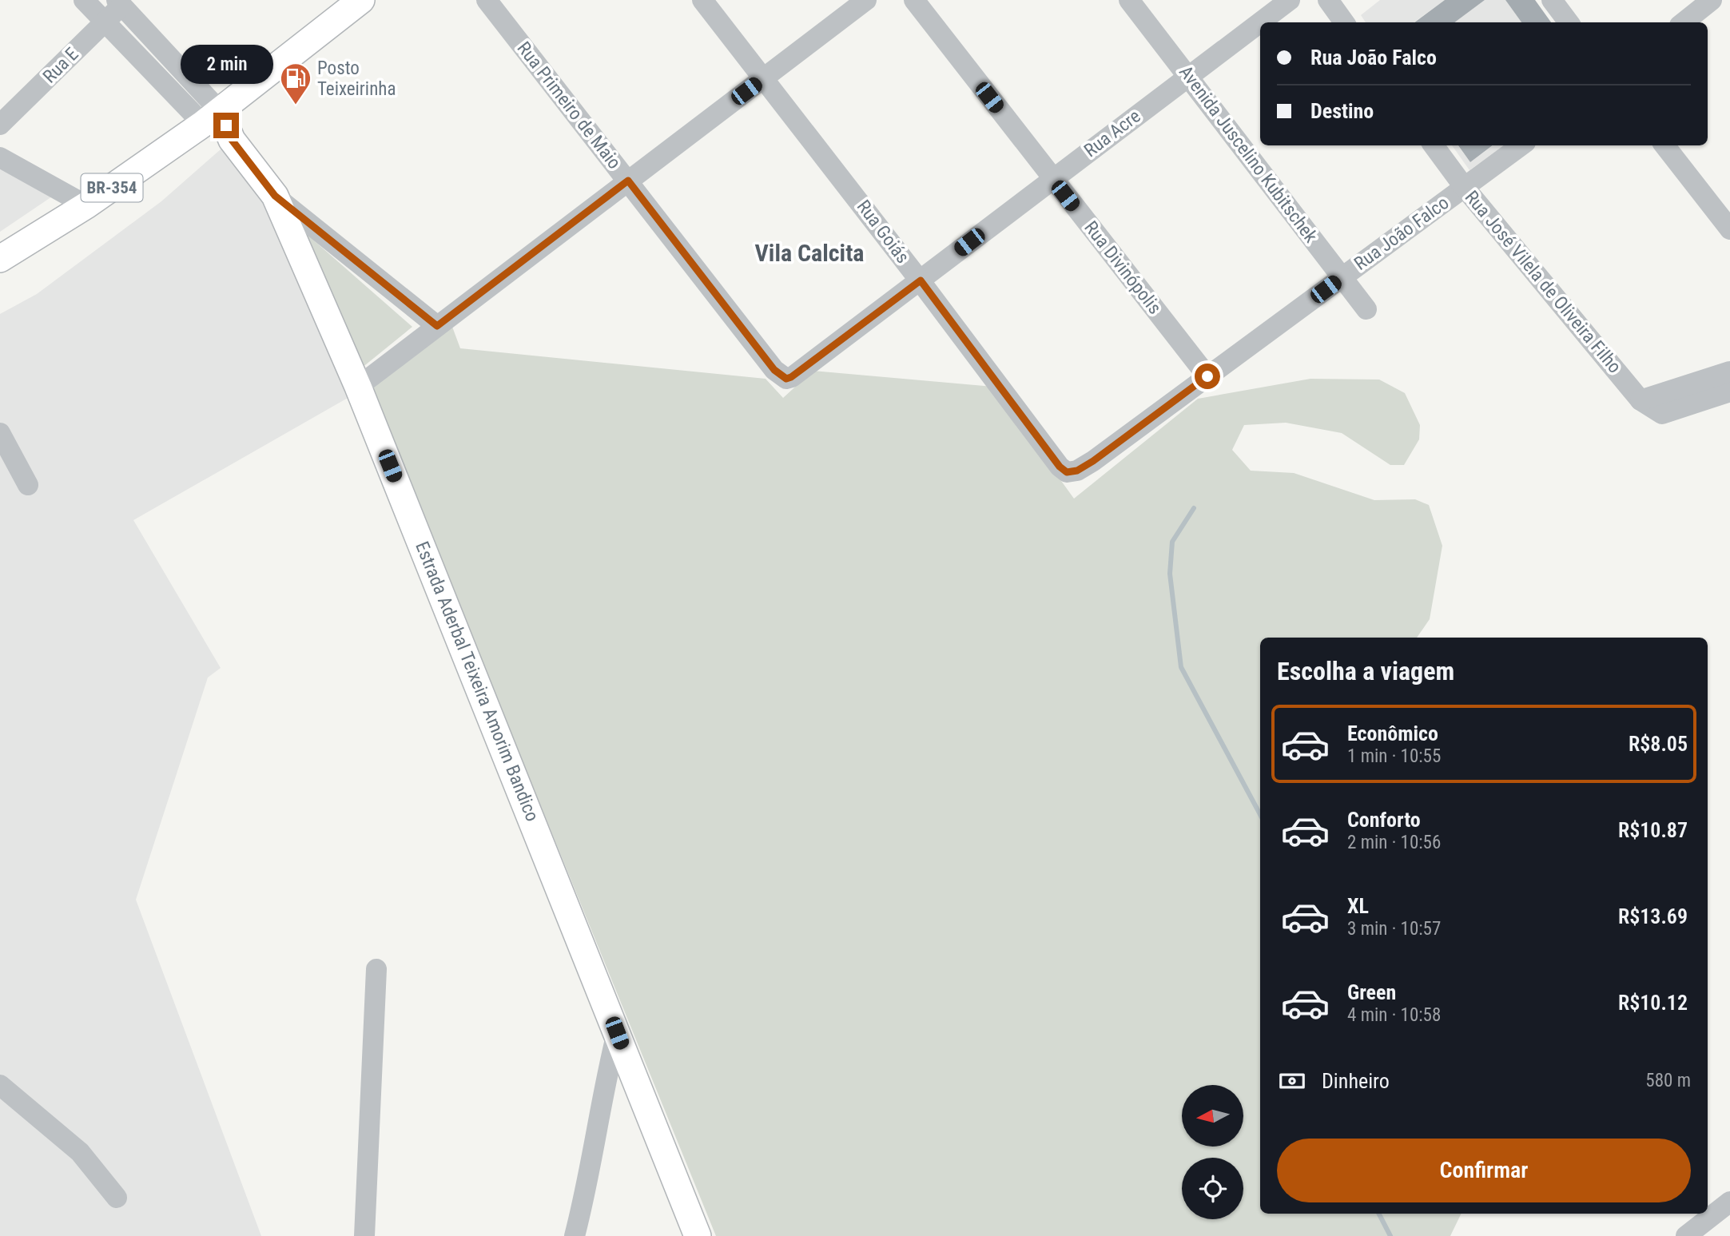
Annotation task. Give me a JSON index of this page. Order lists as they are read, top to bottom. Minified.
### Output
{"streets":{"main road":["BR-354","Estrada Aderbal Teixeira Amorim Bandico"],"street":["Rua E","Rua Primeiro de Maio","Rua Acre","Avenida Juscelino Kubitschek","Rua Goiás","Rua João Falco","Rua Divinópolis","Rua José Vilela de Oliveira Filho"]},"crossings":[["Rua Primeiro de Maio","Rua Acre"],["Rua Acre","Avenida Juscelino Kubitschek"],["Rua Acre","Rua Goiás"],["Rua Acre","Rua Divinópolis"],["Avenida Juscelino Kubitschek","Rua João Falco"],["BR-354","Estrada Aderbal Teixeira Amorim Bandico"],["Rua Goiás","Rua João Falco"],["Rua João Falco","Rua Divinópolis"],["Rua João Falco","Rua José Vilela de Oliveira Filho"]],"districts":["Vila Calcita"],"places":{"fuel station":["Posto Teixeirinha"]},"north":"left","page":{"banner":["Rua João Falco","Destino"],"bubble":"2 min","heading":"Escolha a viagem","list":[{"name":"Econômico","note":"1 min · 10:55","value":"R$8.05"},{"name":"Conforto","note":"2 min · 10:56","value":"R$10.87"},{"name":"XL","note":"3 min · 10:57","value":"R$13.69"},{"name":"Green","note":"4 min · 10:58","value":"R$10.12"}],"pay":["Dinheiro","580 m"],"buttons":"Confirmar"}}
